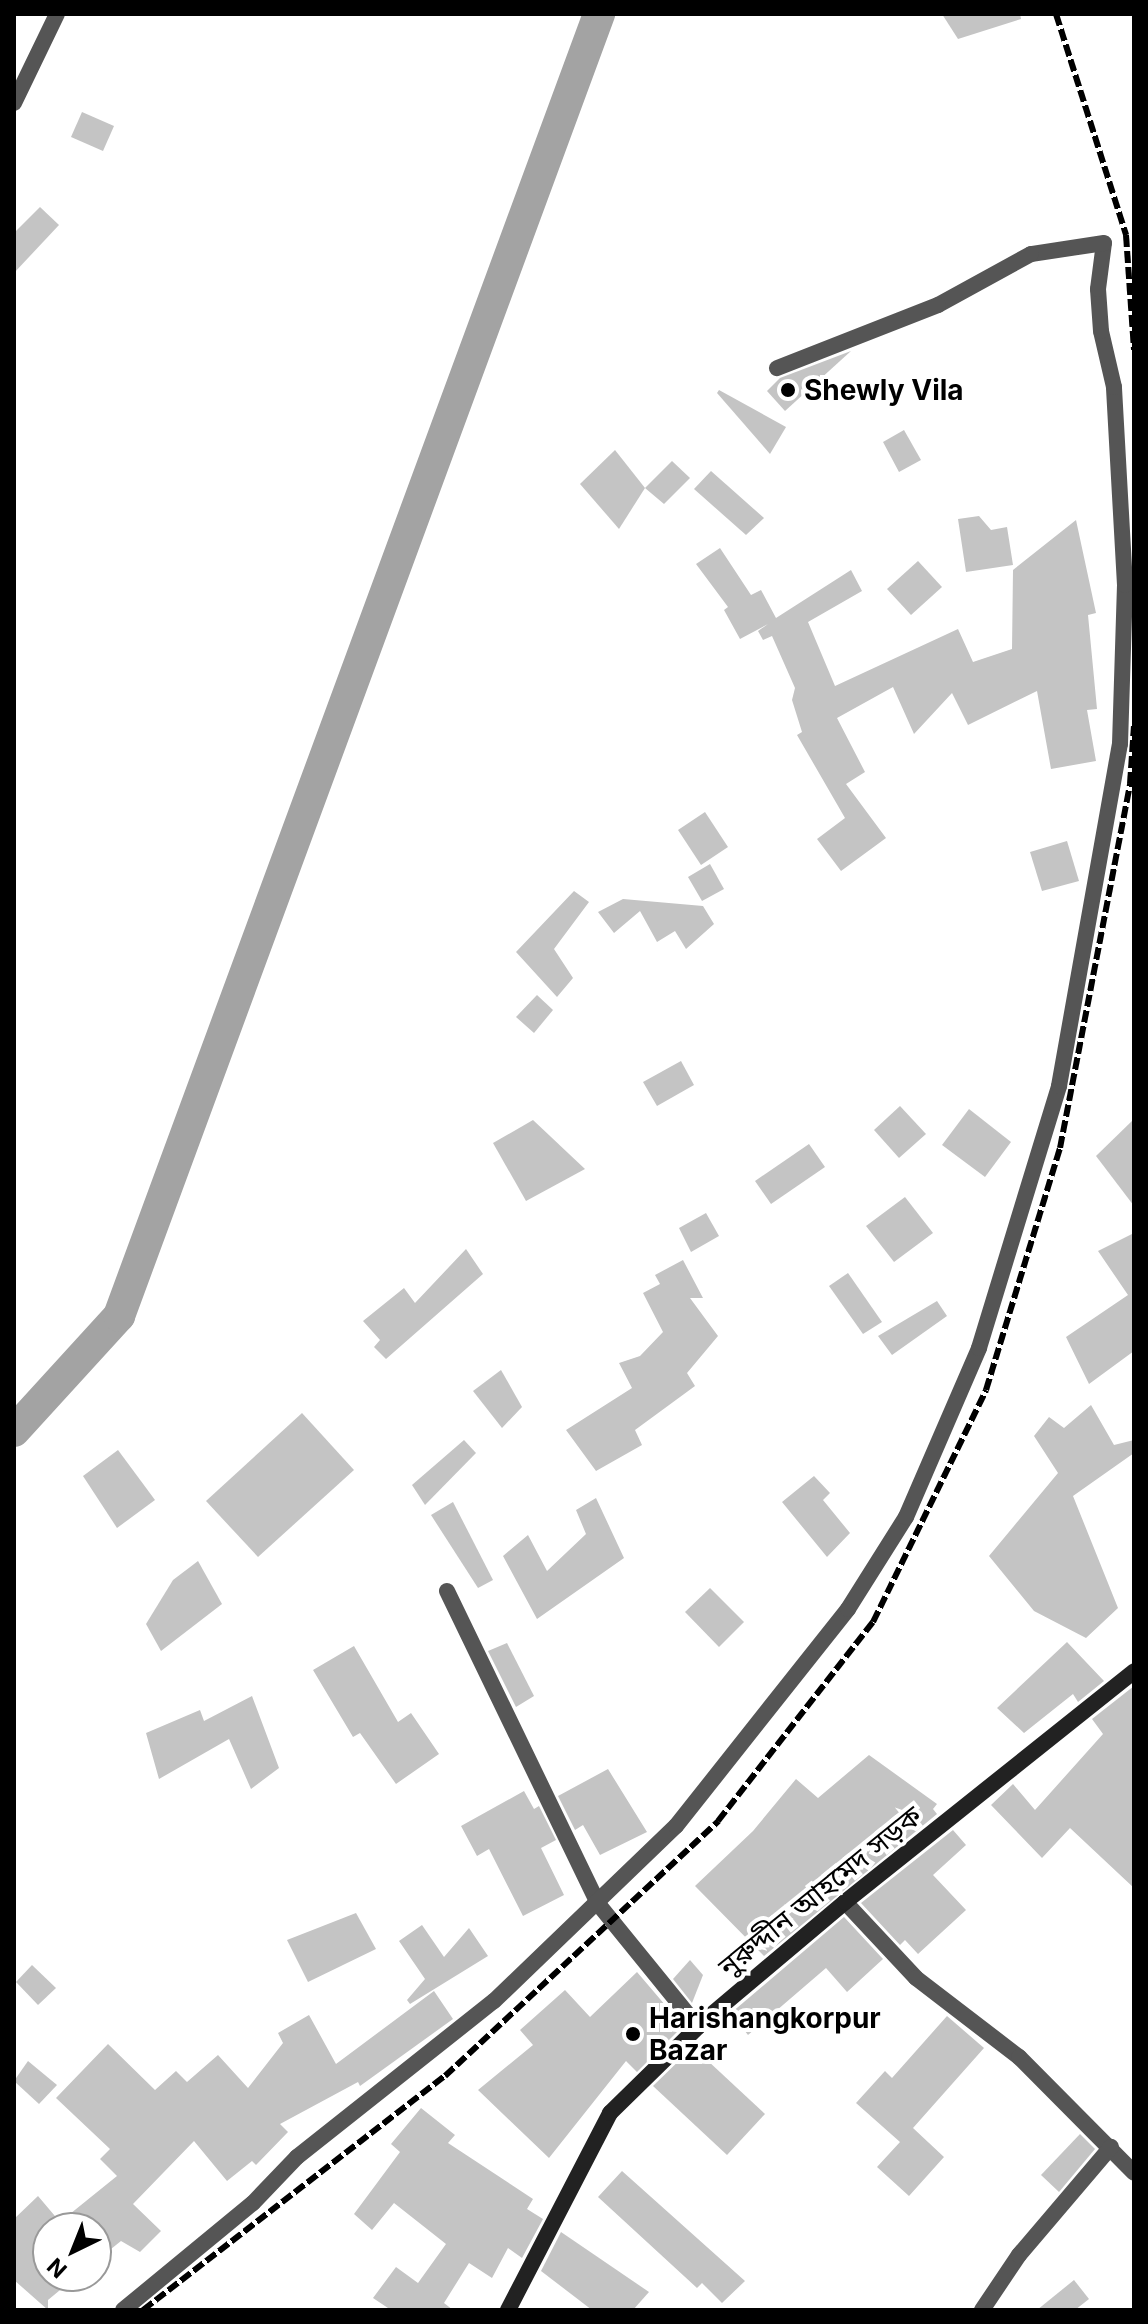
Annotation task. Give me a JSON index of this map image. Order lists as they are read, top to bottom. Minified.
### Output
{"streets":{"main road":["নুরুদ্দীন আহমেদ সড়ক"]},"places":["Shewly Vila","Harishangkorpur Bazar"],"north":"bottom left"}
